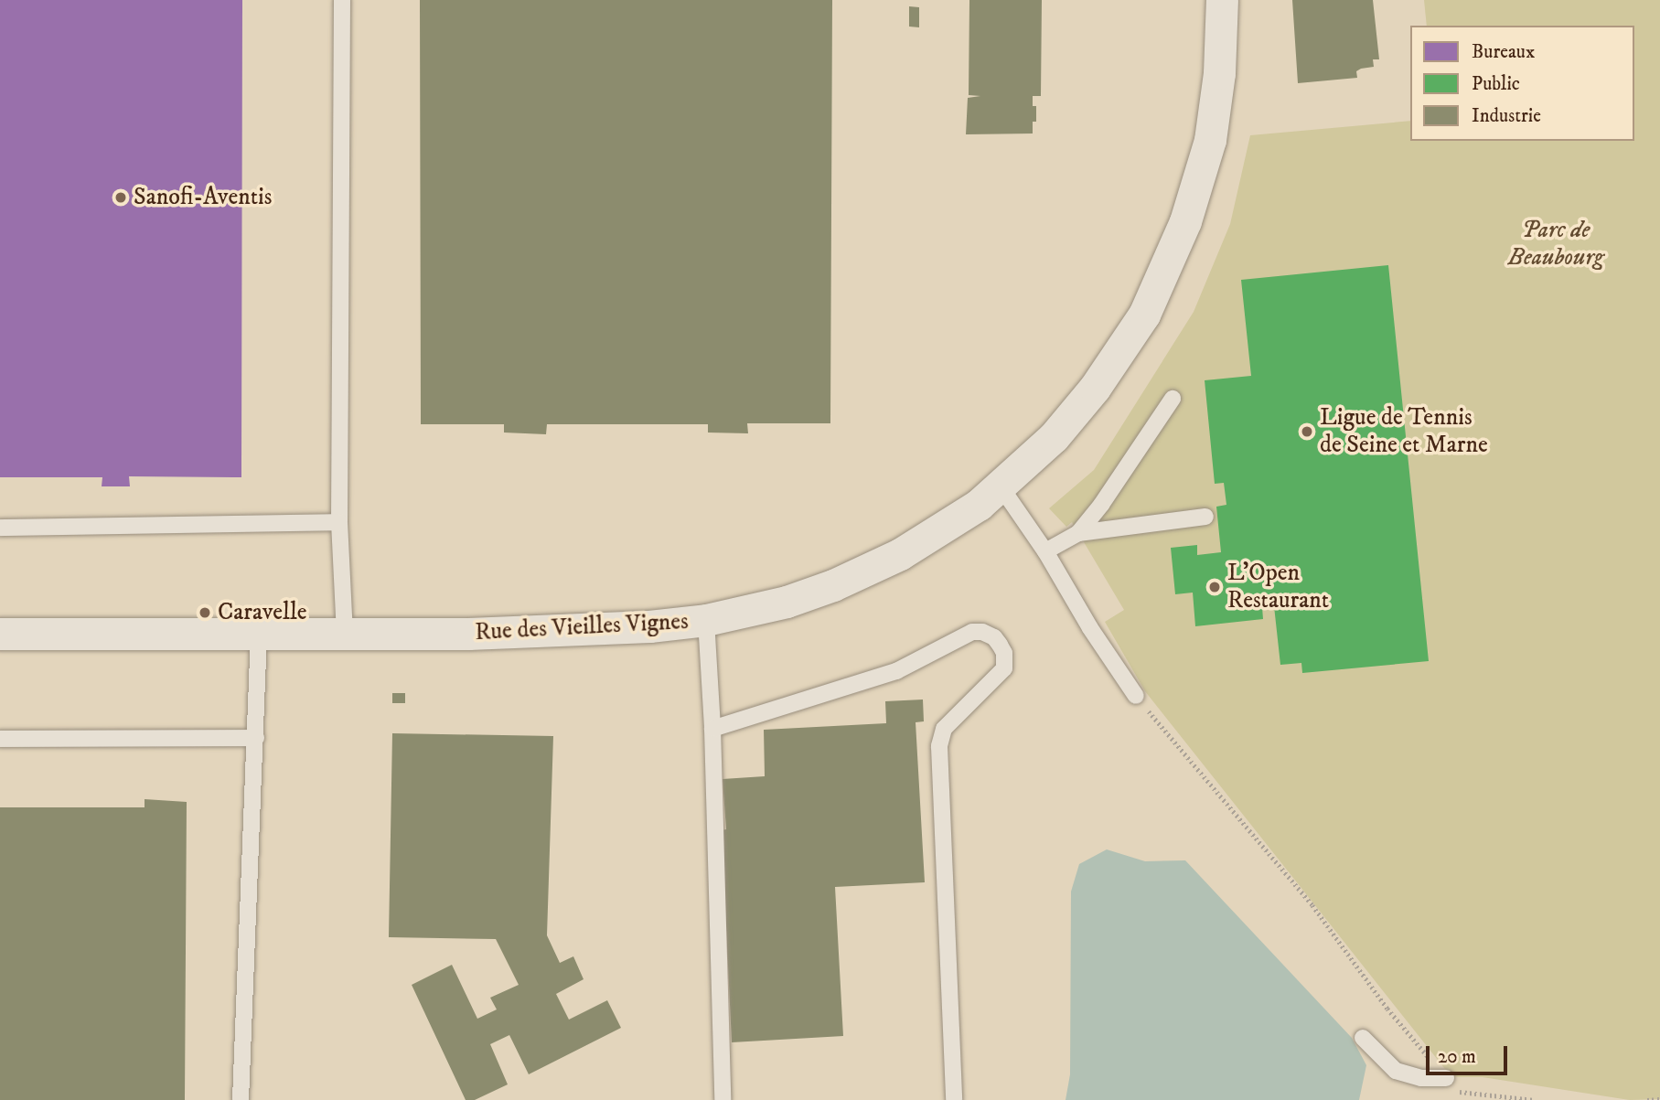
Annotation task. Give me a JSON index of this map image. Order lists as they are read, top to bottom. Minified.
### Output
{"streets":{"street":["Rue des Vieilles Vignes"]},"parks":["Parc de Beaubourg"],"places":["Sanofi-Aventis","Ligue de Tennis de Seine et Marne","L'Open Restaurant","Caravelle"],"legend":["Bureaux","Public","Industrie"],"scale_bar":"20 m"}
